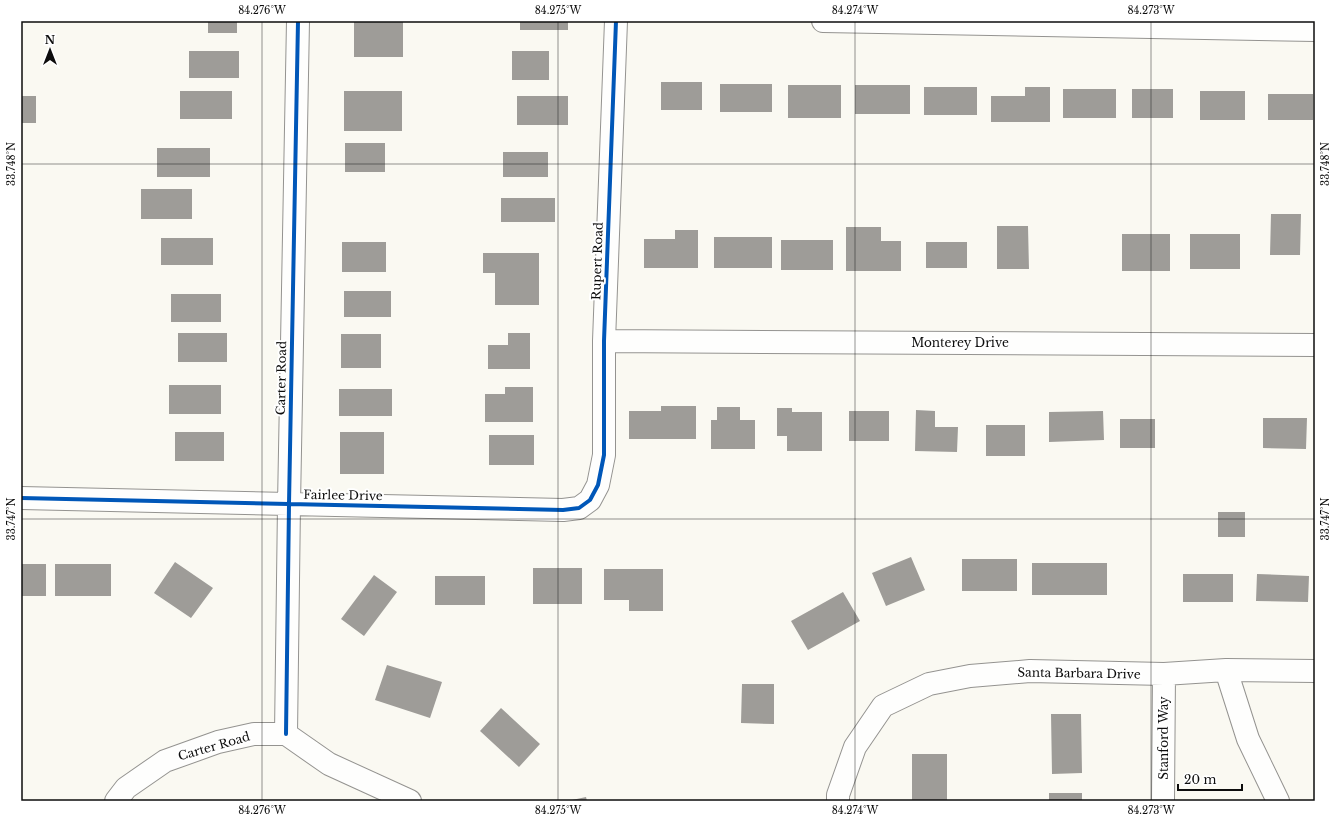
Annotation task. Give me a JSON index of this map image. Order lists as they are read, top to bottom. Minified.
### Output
{"streets":{"street":["Rupert Road","Monterey Drive","Carter Road","Fairlee Drive","Santa Barbara Drive","Stanford Way"]},"crossings":[["Rupert Road","Monterey Drive"],["Rupert Road","Fairlee Drive"],["Carter Road","Fairlee Drive"],["Santa Barbara Drive","Stanford Way"]],"scale_bar":"20 m","north":"top","coordinates":["84.276°W","84.275°W","84.274°W","84.273°W","33.748°N","33.747°N"]}
